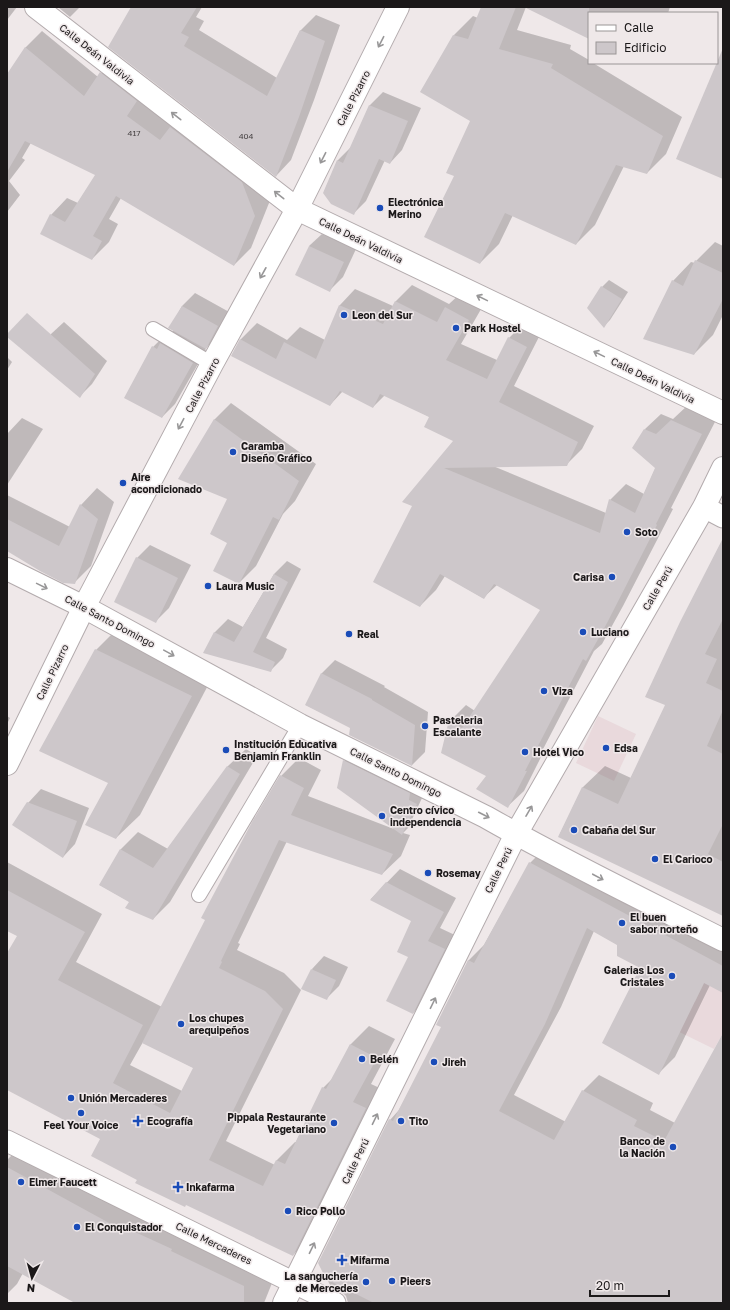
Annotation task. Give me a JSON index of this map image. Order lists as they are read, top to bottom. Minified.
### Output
{"streets":{"street":["Calle Deán Valdivia","Calle Pizarro","Calle Perú","Calle Santo Domingo","Calle Mercaderes"]},"crossings":[["Calle Deán Valdivia","Calle Pizarro"],["Calle Pizarro","Calle Santo Domingo"],["Calle Perú","Calle Santo Domingo"],["Calle Perú","Calle Mercaderes"]],"one_way":["Calle Deán Valdivia","Calle Pizarro","Calle Perú","Calle Santo Domingo"],"places":{"other":["Electrónica Merino","Leon del Sur","Park Hostel","Caramba Diseño Gráfico","Aire acondicionado","Soto","Carisa","Laura Music","Luciano","Real","Viza","Pasteleria Escalante","Edsa","Institución Educativa Benjamin Franklin","Hotel Vico","Centro cívico independencia","Cabaña del Sur","El Carioco","Rosemay","El buen sabor norteño","Galerias Los Cristales","Los chupes arequipeños","Belén","Jireh","Unión Mercaderes","Feel Your Voice","Tito","Pippala Restaurante Vegetariano","Banco de la Nación","Elmer Faucett","Rico Pollo","El Conquistador","Pieers","La sanguchería de Mercedes"],"health":["Ecografía","Inkafarma","Mifarma"]},"house_numbers":["417","404"],"legend":["Calle","Edificio"],"scale_bar":"20 m","north":"bottom"}
